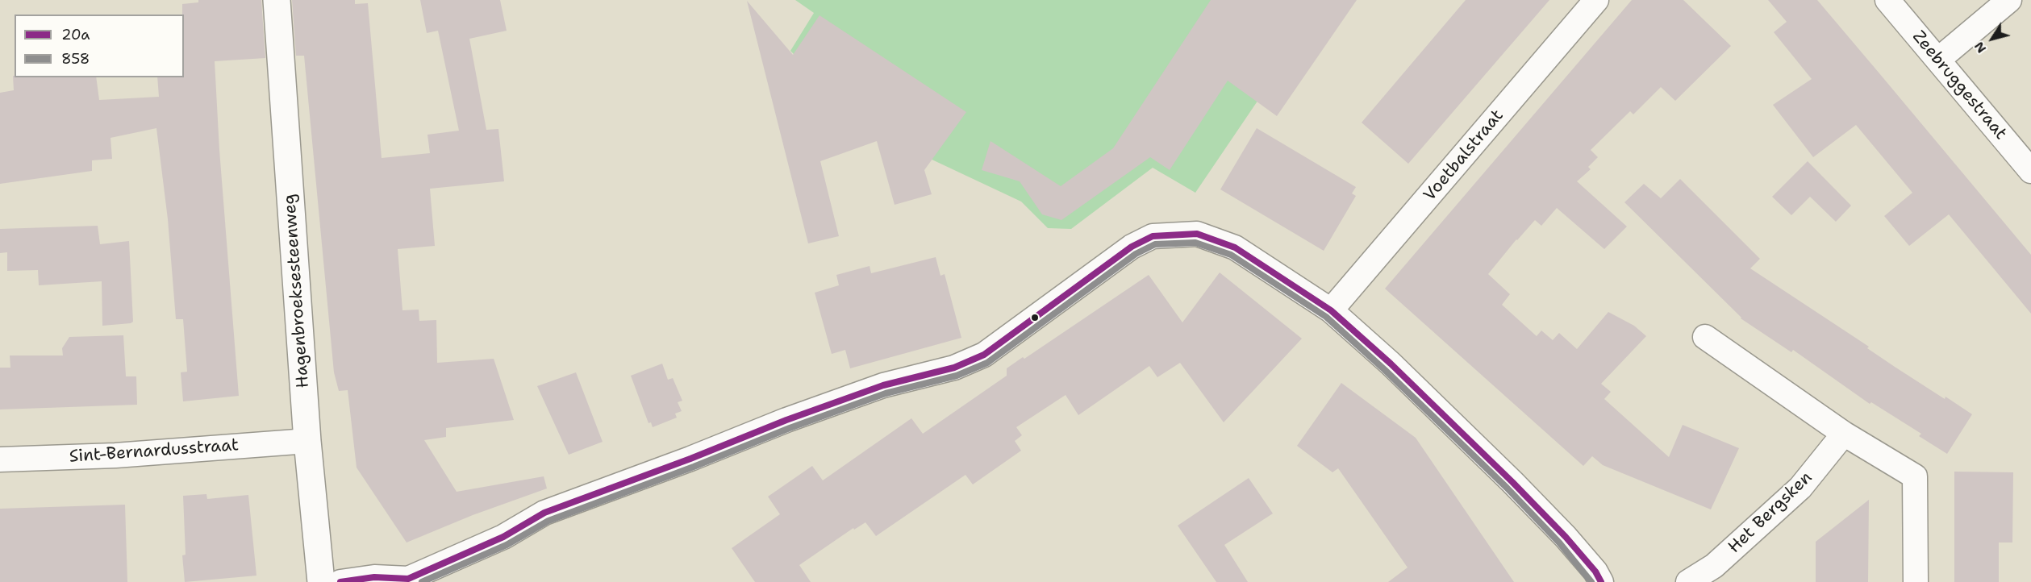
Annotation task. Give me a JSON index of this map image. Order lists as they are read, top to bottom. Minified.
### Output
{"streets":{"street":["Zeebruggestraat","Voetbalstraat","Hagenbroeksesteenweg","Sint-Bernardusstraat","Het Bergsken"]},"crossings":[["Hagenbroeksesteenweg","Sint-Bernardusstraat"]],"lines":["transit line 20a","transit line 858"],"legend":["20a","858"],"north":"bottom left"}
